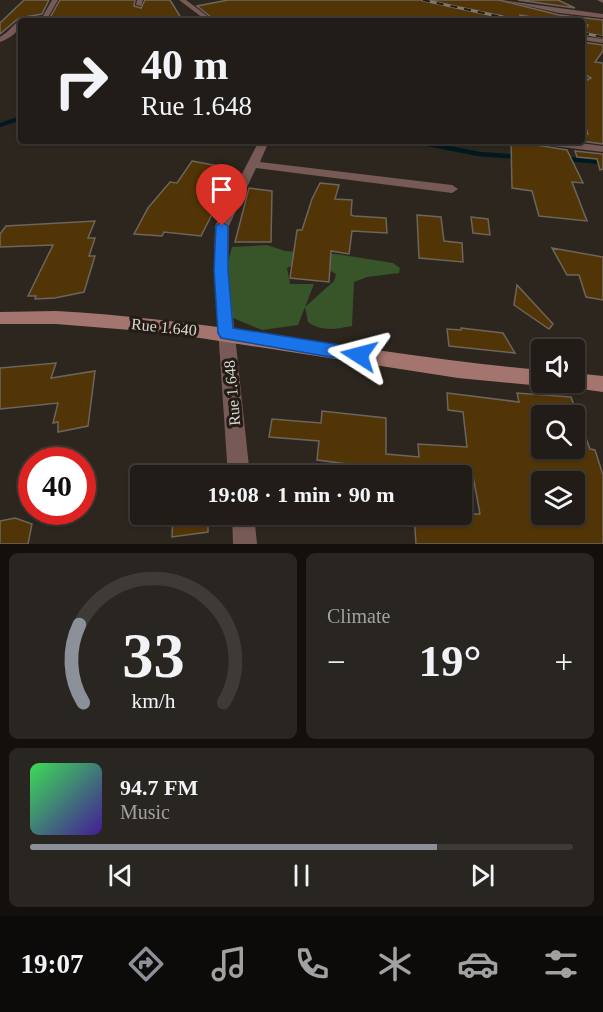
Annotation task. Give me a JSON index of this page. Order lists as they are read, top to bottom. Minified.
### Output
{"streets":{"street":["Rue 1.640","Rue 1.648"]},"crossings":[["Rue 1.640","Rue 1.648"]],"page":{"turn":["40 m","Rue 1.648"],"limit":"40","trip":"19:08 · 1 min · 90 m","tile":"Climate","heat":["−","19°","+"],"song":["94.7 FM","Music"],"tabs":"19:07","gauge":["33","km/h"]}}
